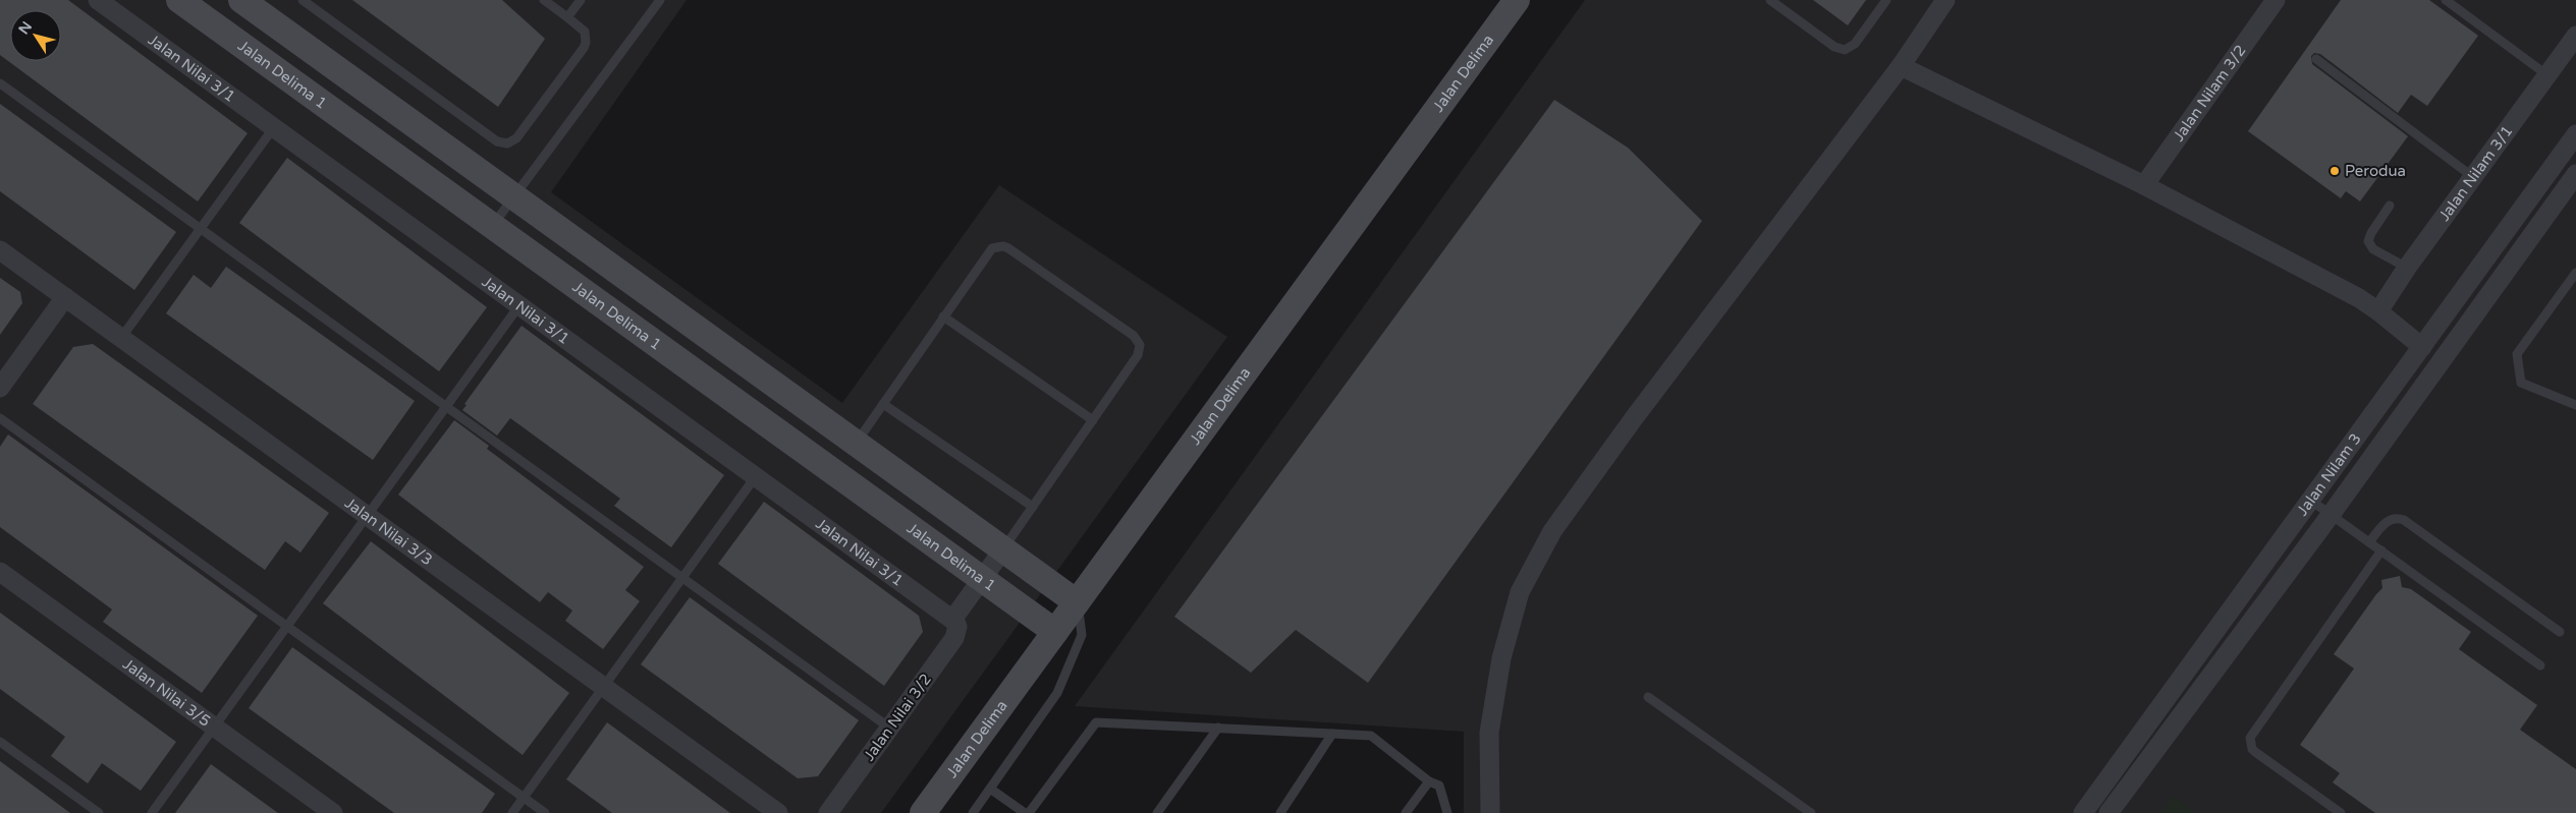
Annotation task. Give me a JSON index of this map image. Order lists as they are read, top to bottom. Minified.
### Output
{"streets":{"street":["Jalan Nilai 3/1","Jalan Delima","Jalan Delima 1","Jalan Nilam 3/2","Jalan Nilam 3/1","Jalan Nilam 3","Jalan Nilai 3/3","Jalan Nilai 3/5","Jalan Nilai 3/2"]},"crossings":[["Jalan Nilai 3/1","Jalan Nilai 3/2"],["Jalan Delima","Jalan Delima 1"]],"places":["Perodua"],"north":"top left"}
